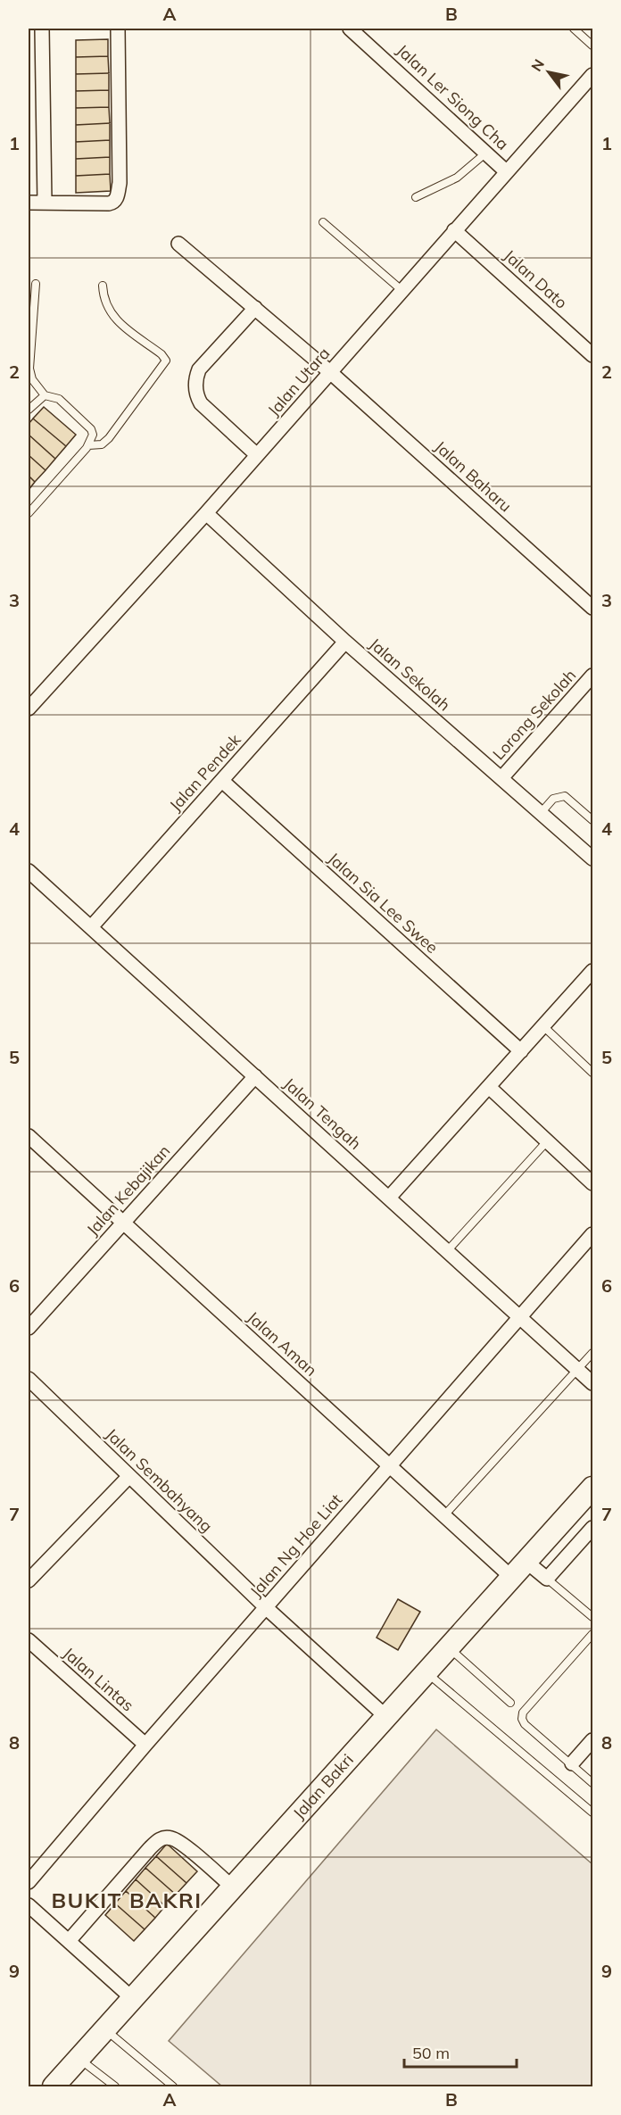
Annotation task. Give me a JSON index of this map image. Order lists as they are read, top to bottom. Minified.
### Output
{"streets":{"main road":["Jalan Bakri"],"street":["Jalan Ler Siong Cha","Jalan Dato","Jalan Utara","Jalan Baharu","Jalan Sekolah","Lorong Sekolah","Jalan Pendek","Jalan Sia Lee Swee","Jalan Tengah","Jalan Kebajikan","Jalan Aman","Jalan Sembahyang","Jalan Ng Hoe Liat","Jalan Lintas"]},"crossings":[["Jalan Ler Siong Cha","Jalan Utara"],["Jalan Dato","Jalan Utara"],["Jalan Utara","Jalan Baharu"],["Jalan Utara","Jalan Sekolah"],["Jalan Sekolah","Lorong Sekolah"],["Jalan Sekolah","Jalan Pendek"],["Jalan Pendek","Jalan Sia Lee Swee"],["Jalan Pendek","Jalan Tengah"],["Jalan Tengah","Jalan Kebajikan"],["Jalan Tengah","Jalan Ng Hoe Liat"],["Jalan Kebajikan","Jalan Aman"],["Jalan Aman","Jalan Ng Hoe Liat"],["Jalan Aman","Jalan Bakri"],["Jalan Sembahyang","Jalan Ng Hoe Liat"],["Jalan Sembahyang","Jalan Bakri"],["Jalan Ng Hoe Liat","Jalan Lintas"]],"districts":["BUKIT BAKRI"],"scale_bar":"50 m","north":"top left","grid":{"columns":["A","B"],"rows":["1","2","3","4","5","6","7","8","9"]}}
